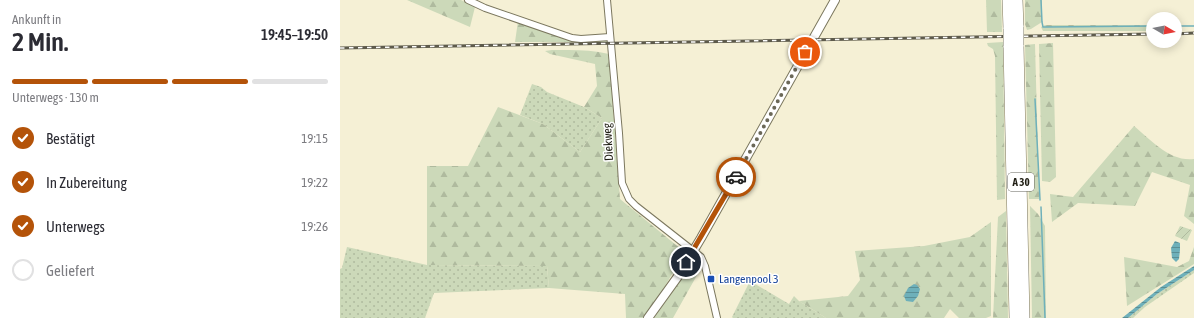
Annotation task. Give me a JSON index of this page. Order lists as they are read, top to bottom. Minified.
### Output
{"streets":{"highway":["A 30"],"street":["Diekweg"]},"places":{"transit":["Langenpool 3"]},"north":"right","page":{"heading":["2 Min.","Ankunft in","19:45–19:50"],"bar":"Unterwegs · 130 m","list":[["Bestätigt","19:15"],["In Zubereitung","19:22"],["Unterwegs","19:26"],"Geliefert"]}}
